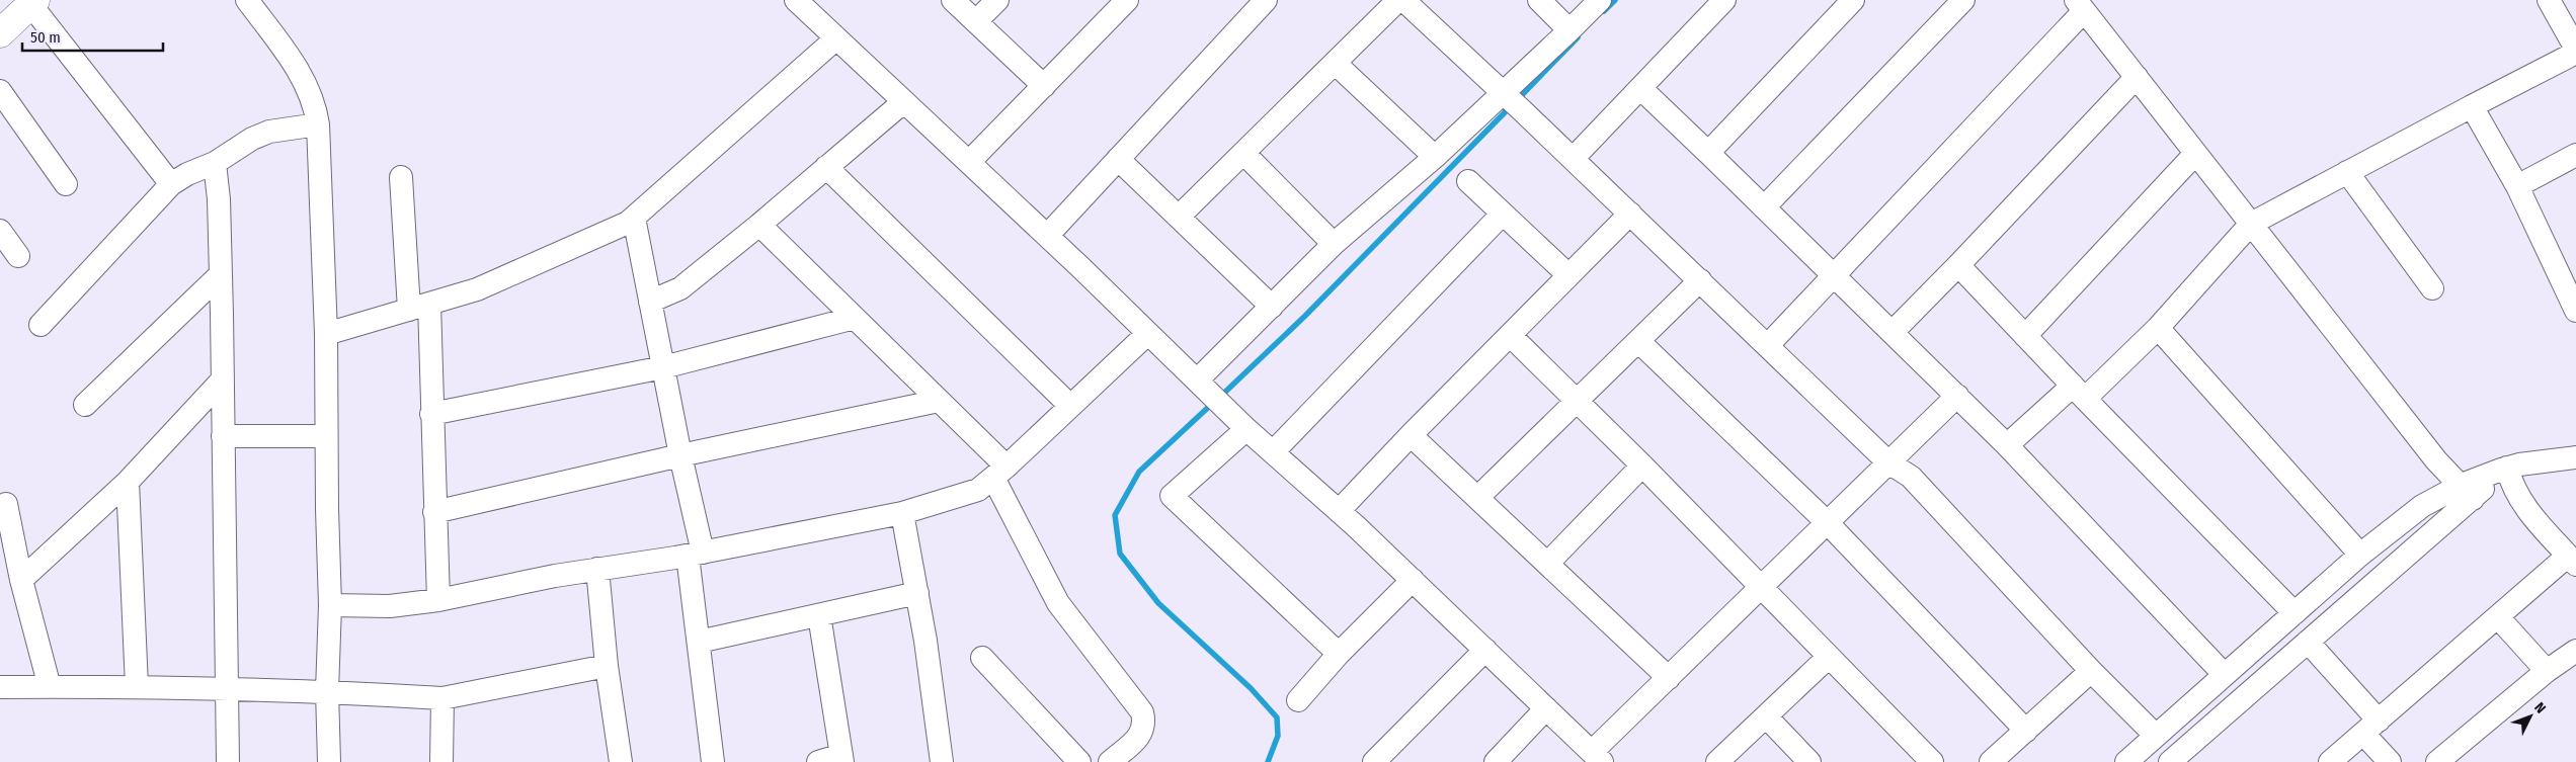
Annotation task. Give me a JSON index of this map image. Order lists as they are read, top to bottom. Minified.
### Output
{"scale_bar":"50 m","north":"top right"}
